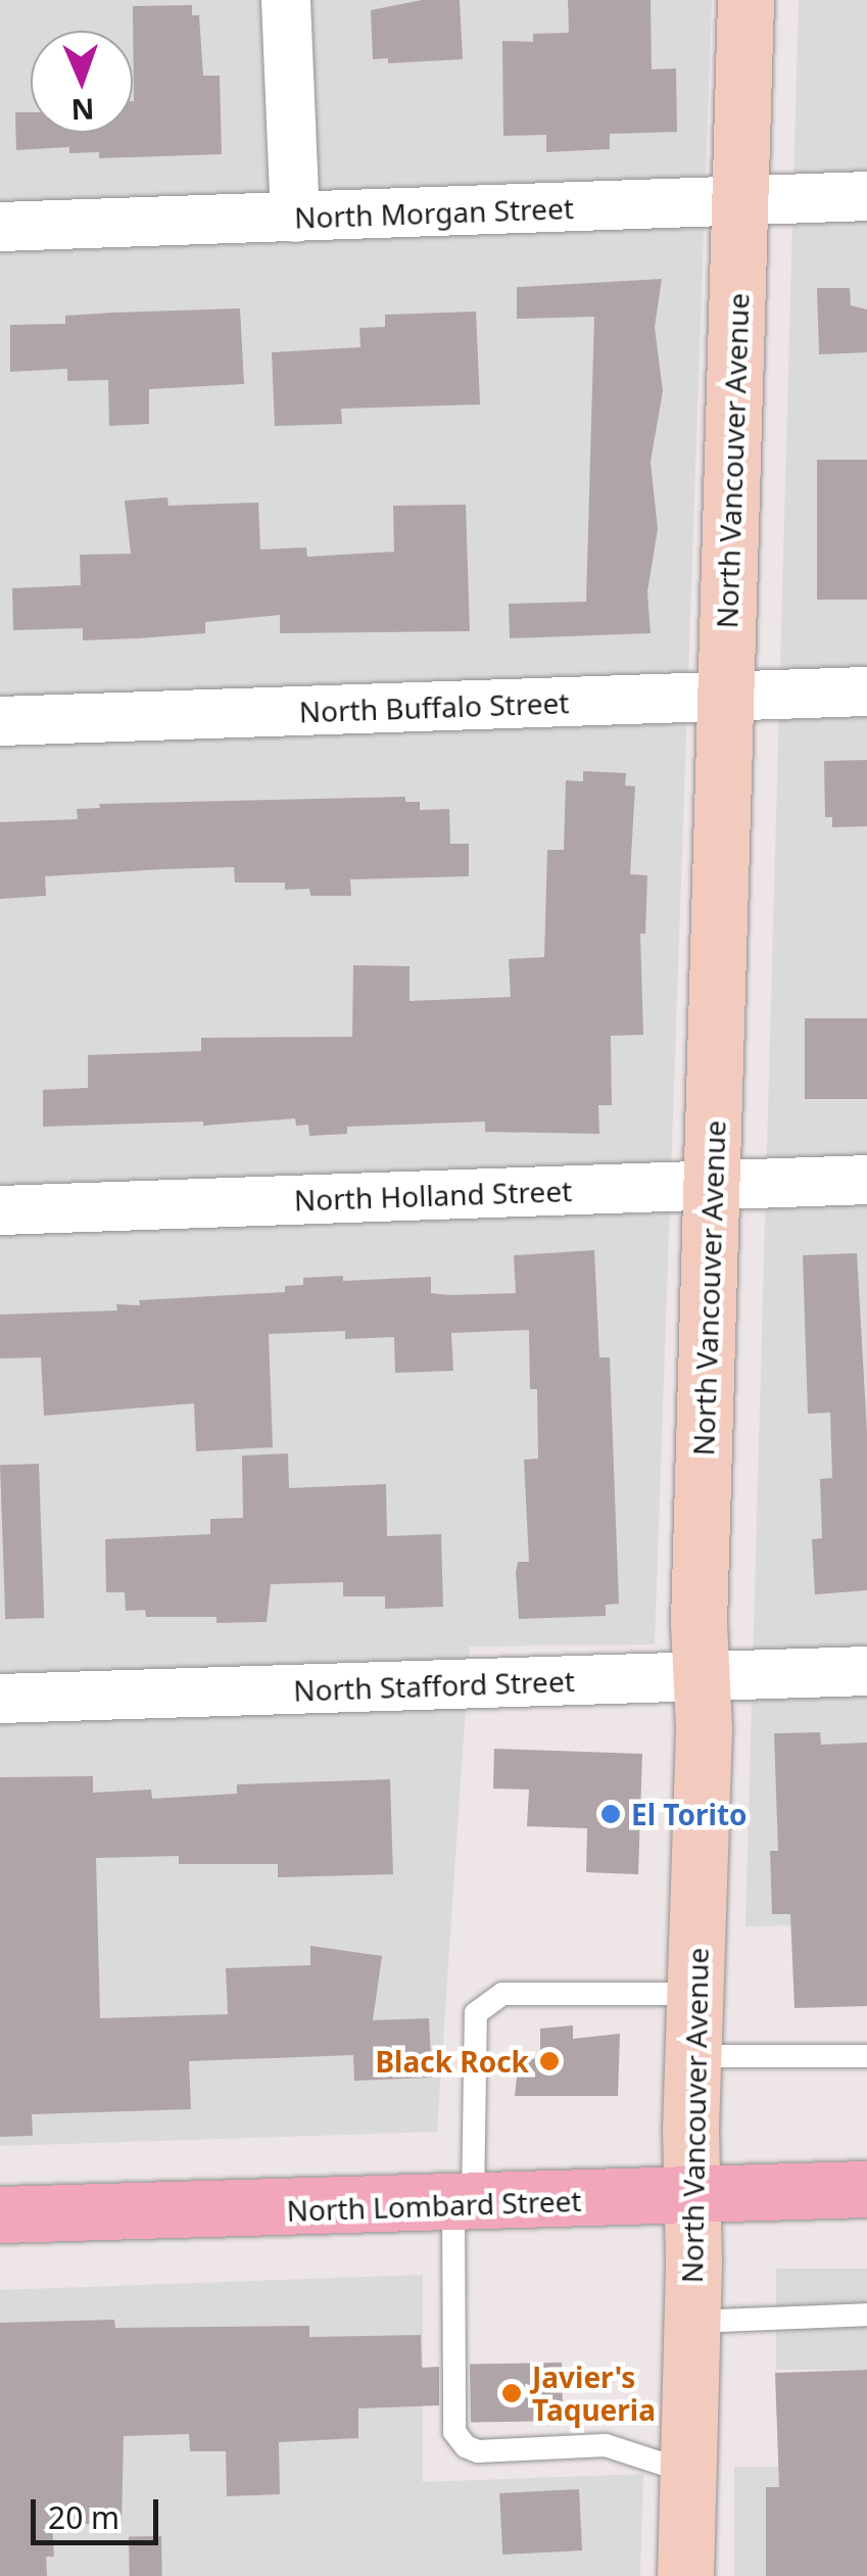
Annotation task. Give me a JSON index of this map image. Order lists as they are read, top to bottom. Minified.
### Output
{"streets":{"main road":["North Lombard Street"],"street":["North Morgan Street","North Vancouver Avenue","North Buffalo Street","North Holland Street","North Stafford Street"]},"crossings":[["North Morgan Street","North Vancouver Avenue"],["North Vancouver Avenue","North Buffalo Street"],["North Vancouver Avenue","North Holland Street"],["North Vancouver Avenue","North Stafford Street"],["North Vancouver Avenue","North Lombard Street"]],"places":["El Torito","Black Rock","Javier's Taqueria"],"scale_bar":"20 m","north":"bottom"}
